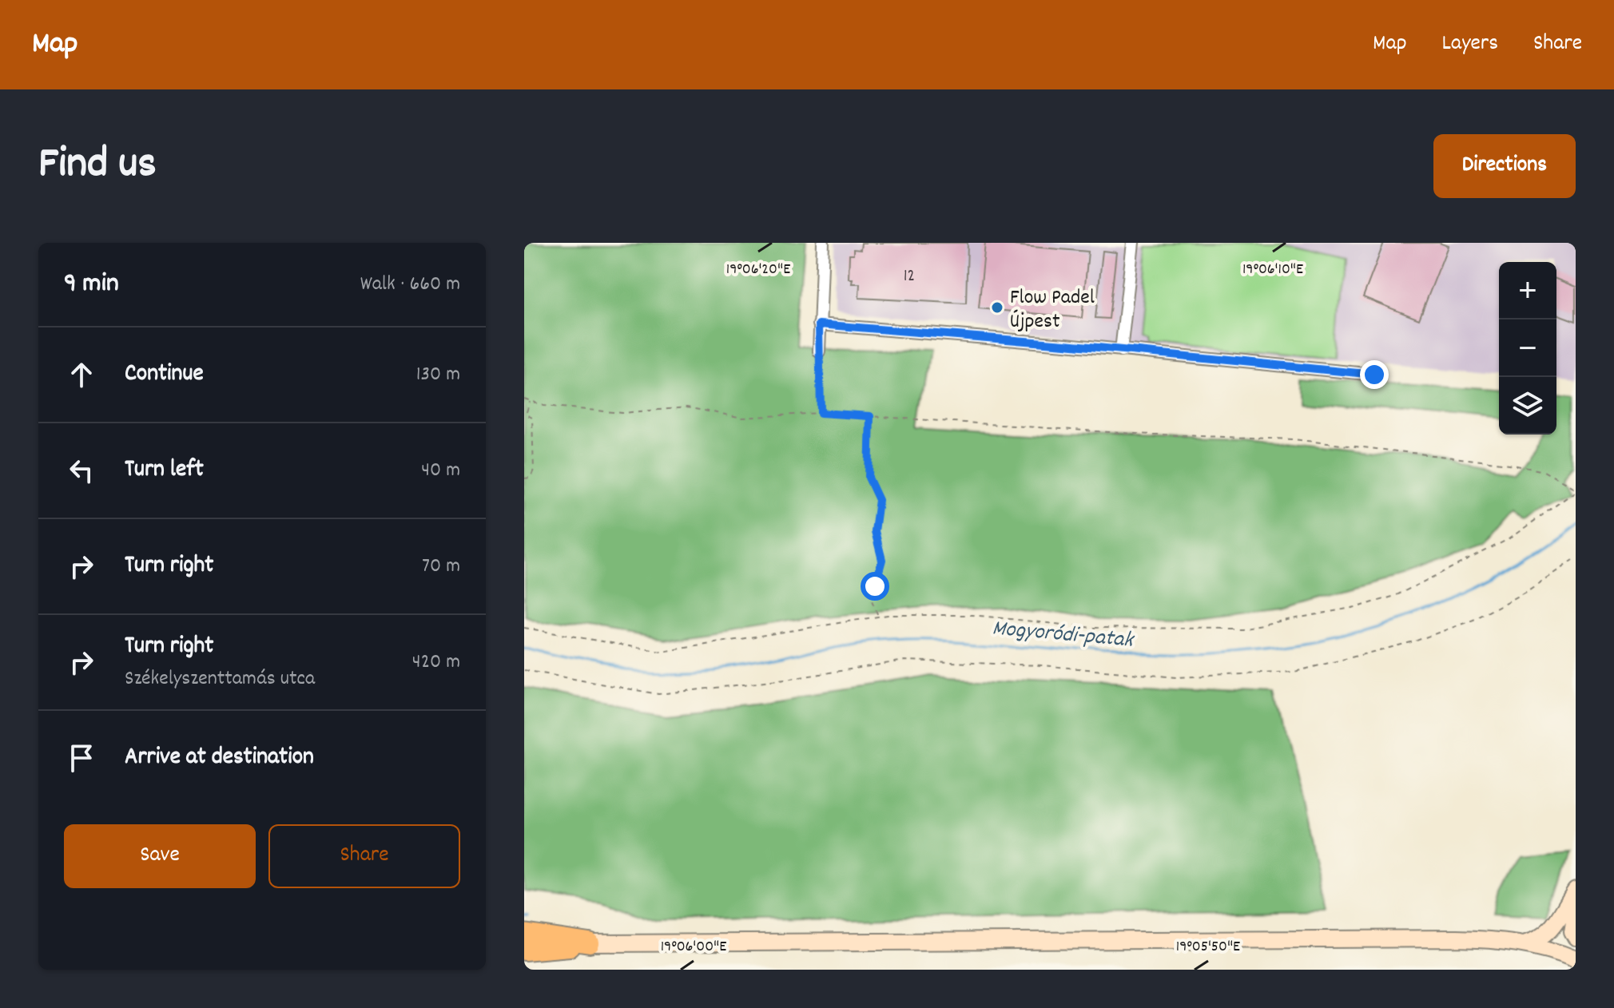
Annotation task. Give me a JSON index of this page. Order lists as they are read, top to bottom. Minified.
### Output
{"water":["Mogyoródi-patak"],"places":["Flow Padel Újpest"],"house_numbers":["12"],"page":{"header":"Map","nav":["Map","Layers","Share"],"title":"Find us","buttons":["Directions",["Save","Share"]],"heading":["9 min","Walk · 660 m"],"map_buttons":["+","−"],"list":[["Continue","130 m"],["Turn left","40 m"],["Turn right","70 m"],["Turn right","Székelyszenttamás utca","420 m"],"Arrive at destination"]},"coordinates":["19°06'20\"E","19°06'10\"E","19°06'00\"E","19°05'50\"E"]}
